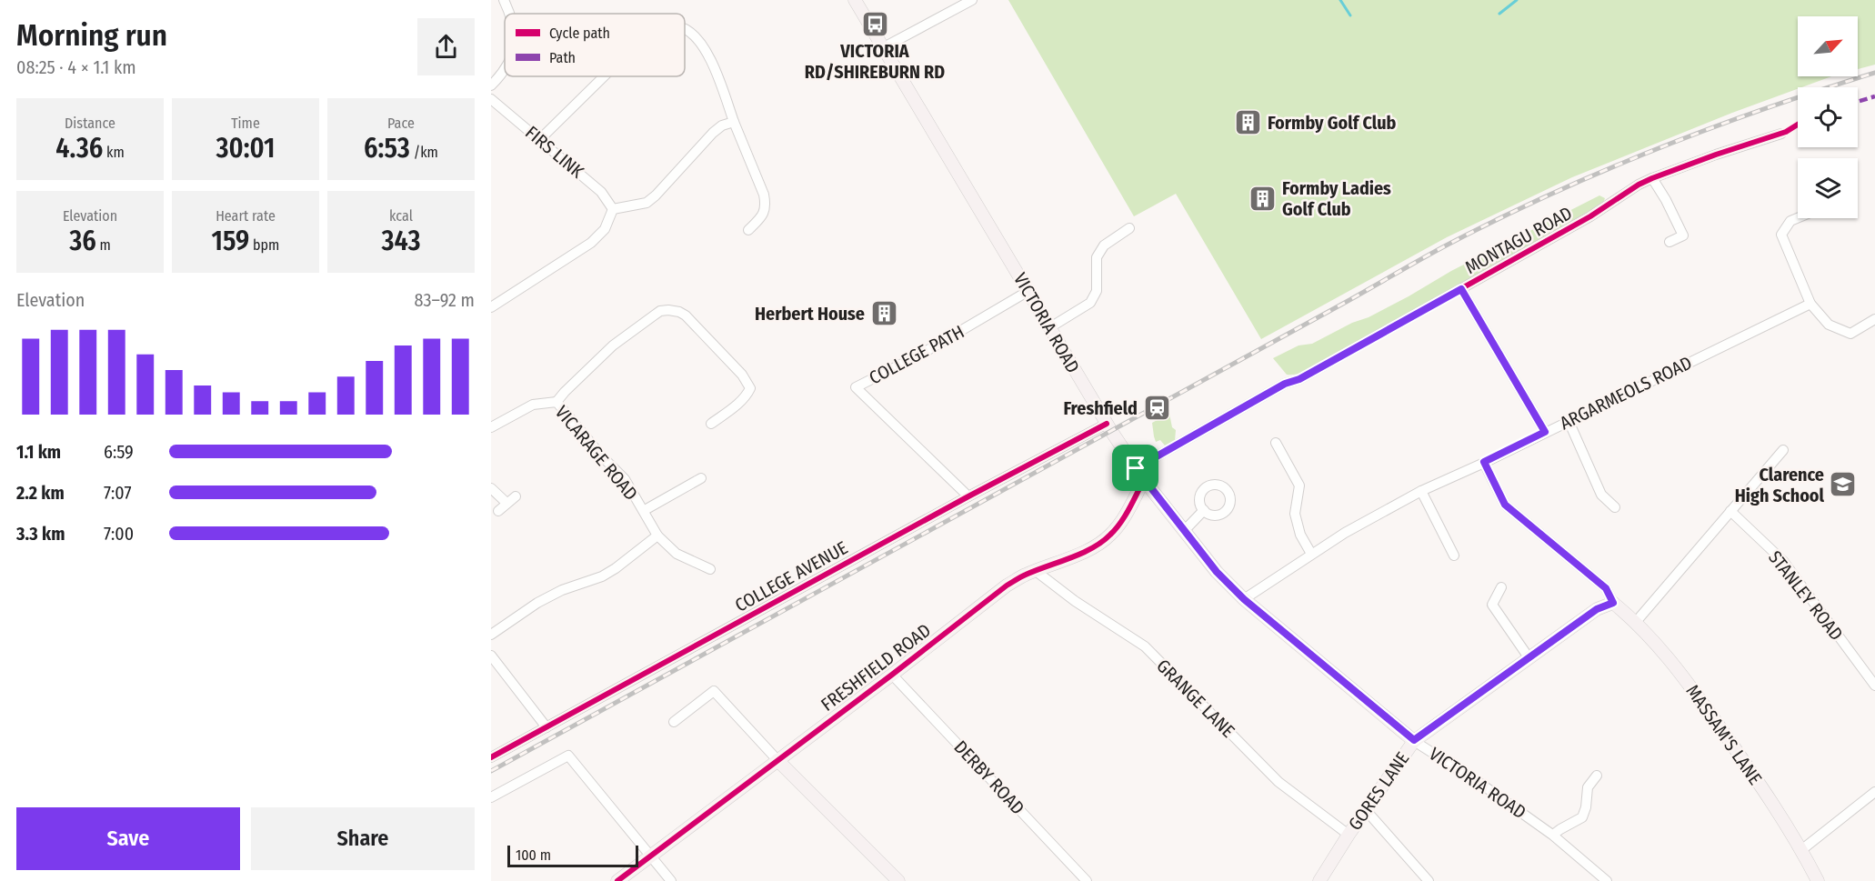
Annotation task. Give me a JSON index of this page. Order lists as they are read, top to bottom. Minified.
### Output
{"streets":{"street":["FIRS LINK","MONTAGU ROAD","VICTORIA ROAD","COLLEGE PATH","ARGARMEOLS ROAD","VICARAGE ROAD","COLLEGE AVENUE","STANLEY ROAD","FRESHFIELD ROAD","GRANGE LANE","MASSAM'S LANE","DERBY ROAD","GORES LANE"]},"crossings":[["MONTAGU ROAD","VICTORIA ROAD"],["VICTORIA ROAD","COLLEGE PATH"],["VICTORIA ROAD","ARGARMEOLS ROAD"],["VICTORIA ROAD","COLLEGE AVENUE"],["VICTORIA ROAD","FRESHFIELD ROAD"],["VICTORIA ROAD","GORES LANE"],["COLLEGE PATH","COLLEGE AVENUE"],["FRESHFIELD ROAD","GRANGE LANE"],["FRESHFIELD ROAD","DERBY ROAD"],["GRANGE LANE","GORES LANE"],["MASSAM'S LANE","GORES LANE"]],"places":{"bus stop":["VICTORIA RD/SHIREBURN RD"],"building":["Formby Golf Club","Formby Ladies Golf Club","Herbert House"],"station":["Freshfield"],"school or university":["Clarence High School"]},"legend":["Cycle path","Path"],"scale_bar":"100 m","north":"top right","page":{"heading":["Morning run","08:25 · 4 × 1.1 km"],"stats":[["Distance","4.36 km"],["Time","30:01"],["Pace","6:53 /km"],["Elevation","36 m"],["Heart rate","159 bpm"],["kcal","343"]],"chart":["Elevation","83–92 m"],"list":[{"name":"1.1 km","note":"6:59"},{"name":"2.2 km","note":"7:07"},{"name":"3.3 km","note":"7:00"}],"buttons":["Save","Share"],"scale":"100 m"}}
